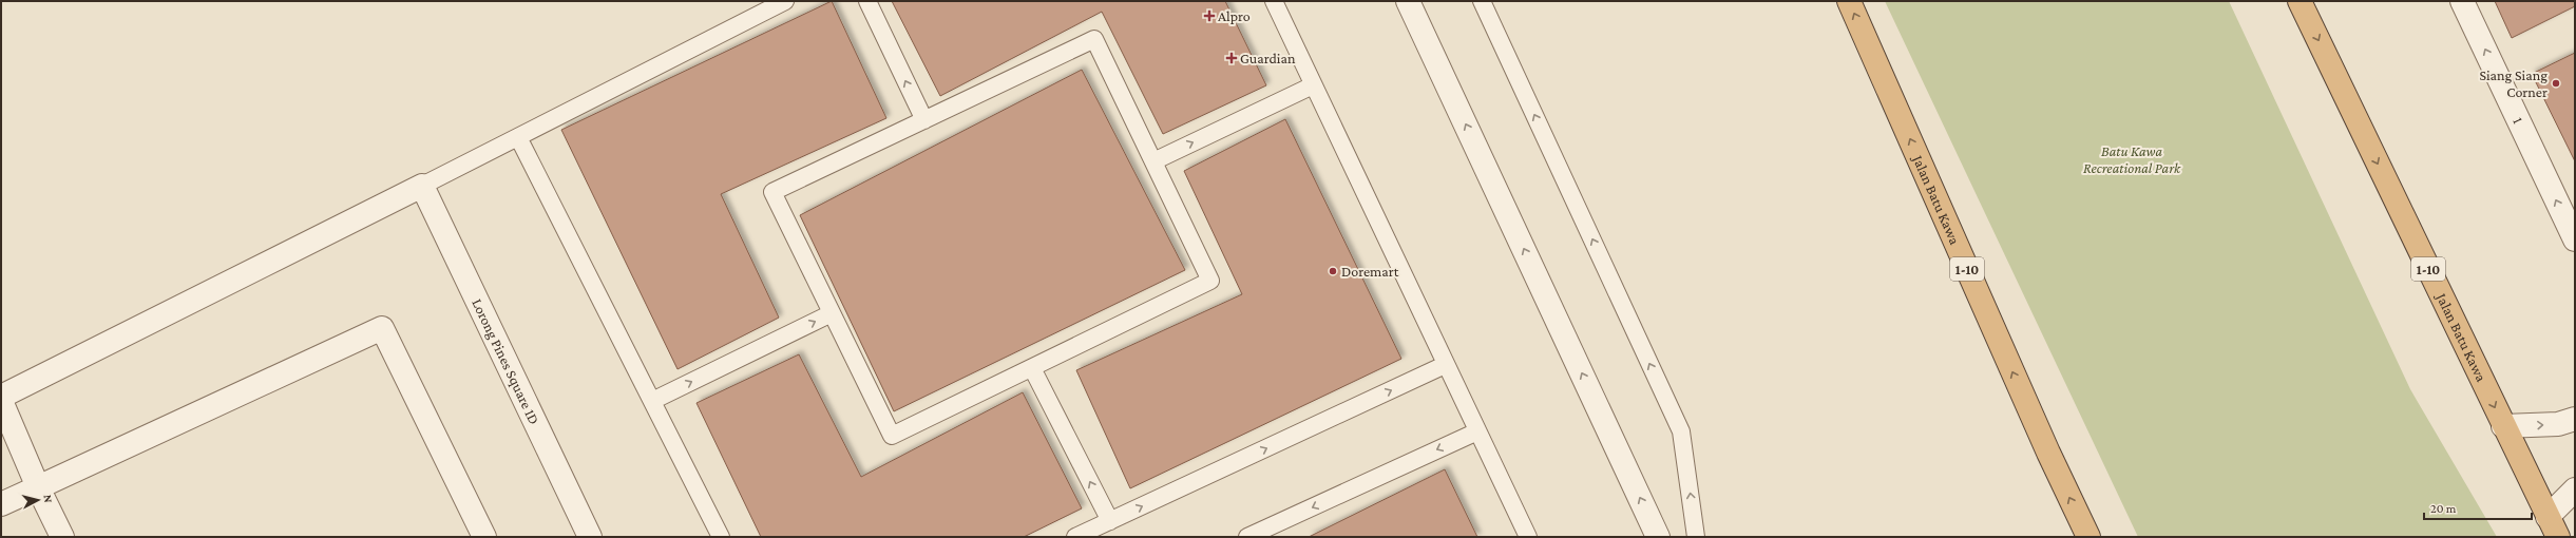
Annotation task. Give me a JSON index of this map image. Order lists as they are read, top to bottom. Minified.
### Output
{"streets":{"highway":["Jalan Batu Kawa","1-10"],"street":["1","Lorong Pines Square 1D"]},"one_way":["1"],"parks":["Batu Kawa Recreational Park"],"places":{"health":["Alpro","Guardian"],"other":["Siang Siang Corner","Doremart"]},"scale_bar":"20 m","north":"right"}
